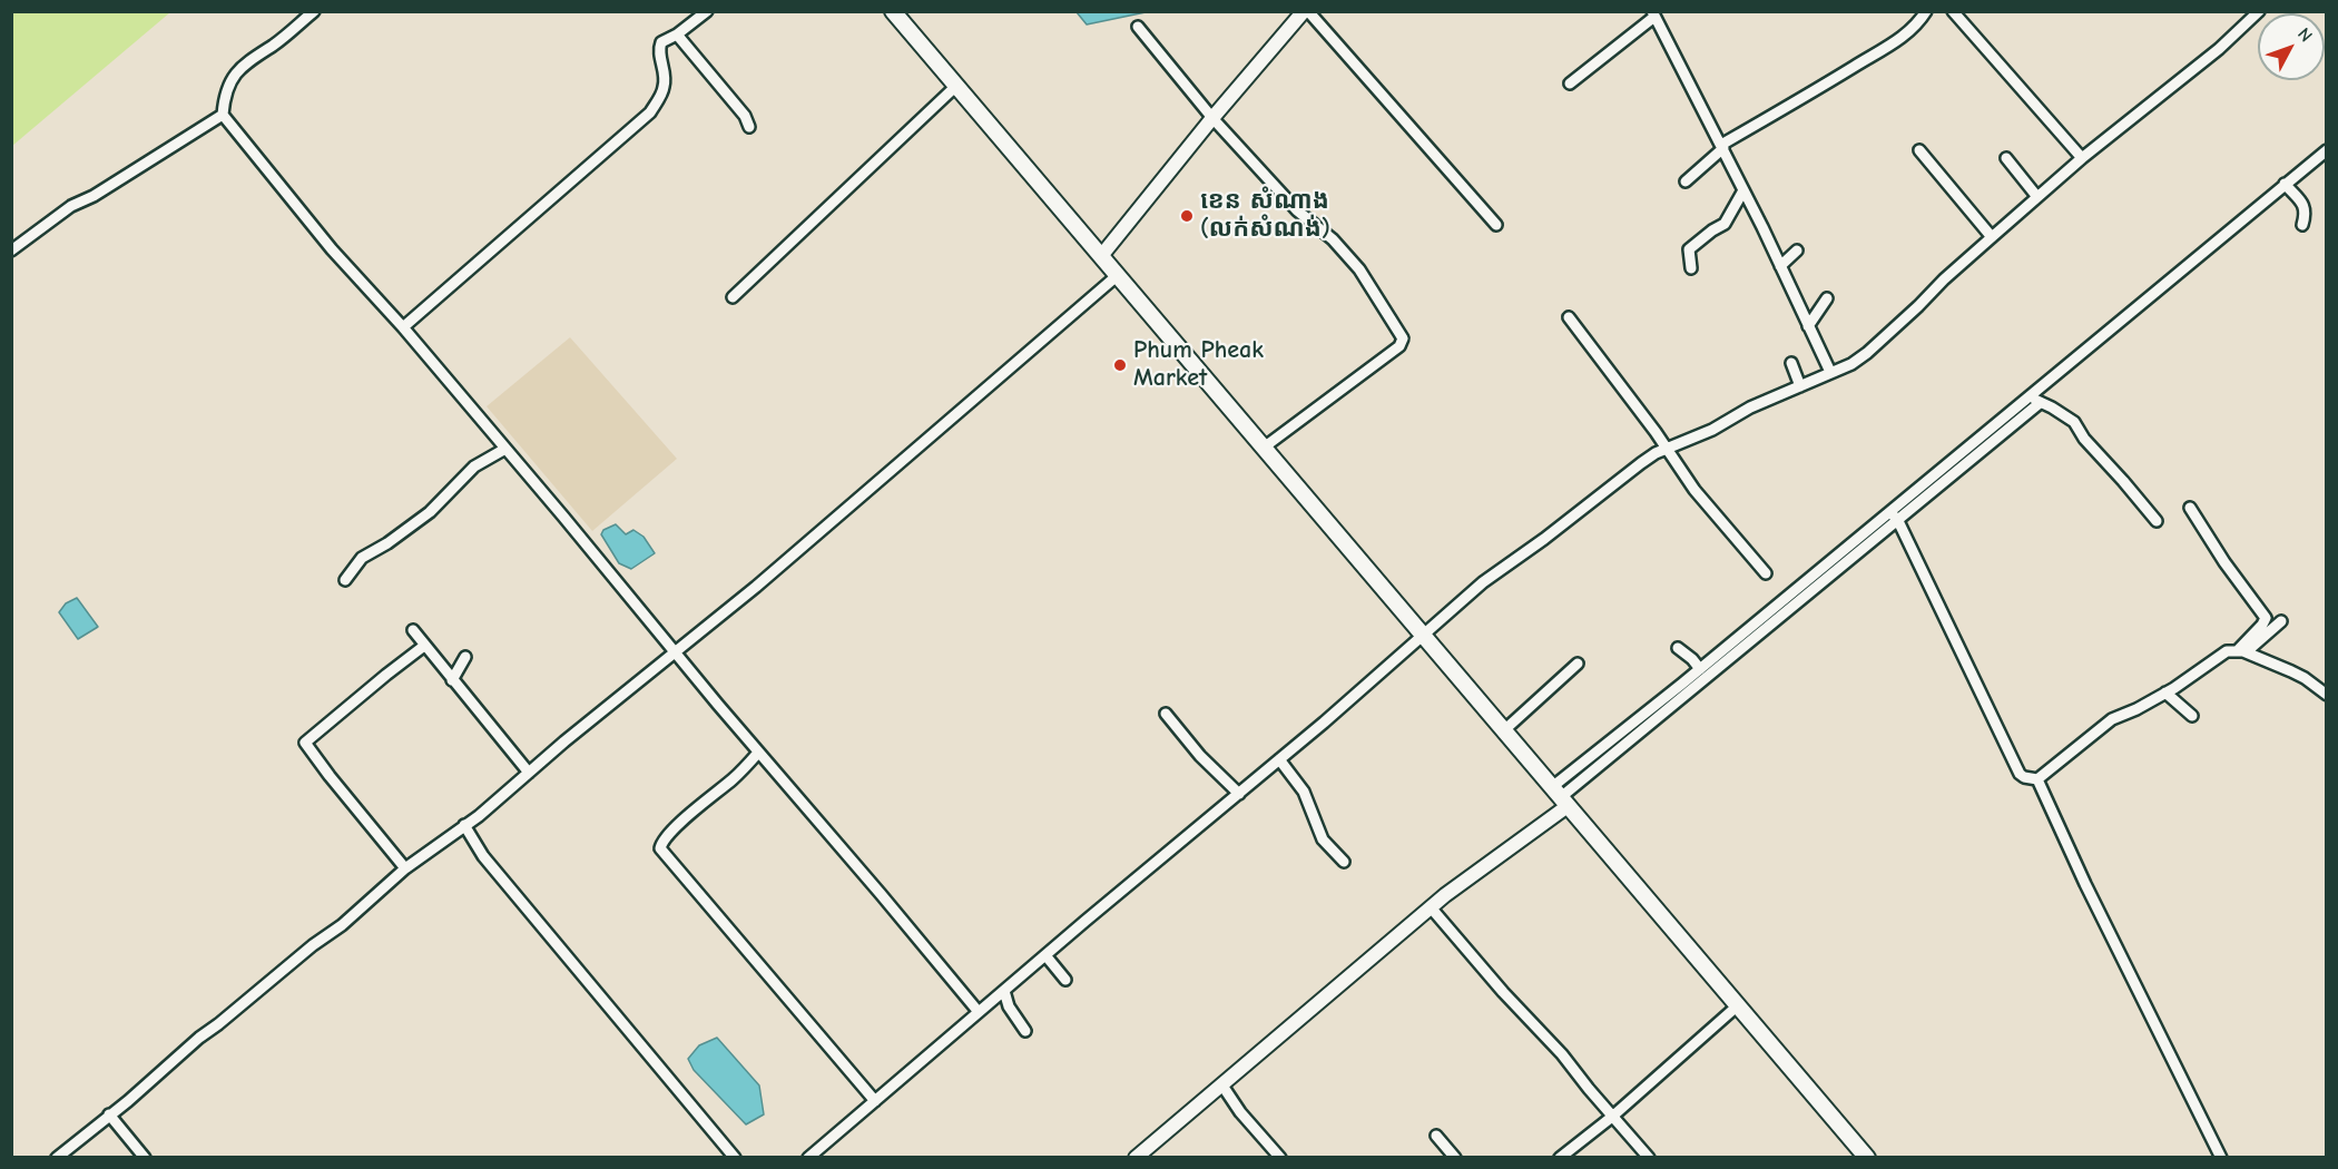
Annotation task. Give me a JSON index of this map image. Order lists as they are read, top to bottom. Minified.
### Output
{"places":["ខេន សំណាង (លក់សំណង់)","Phum Pheak Market"],"north":"top right"}
